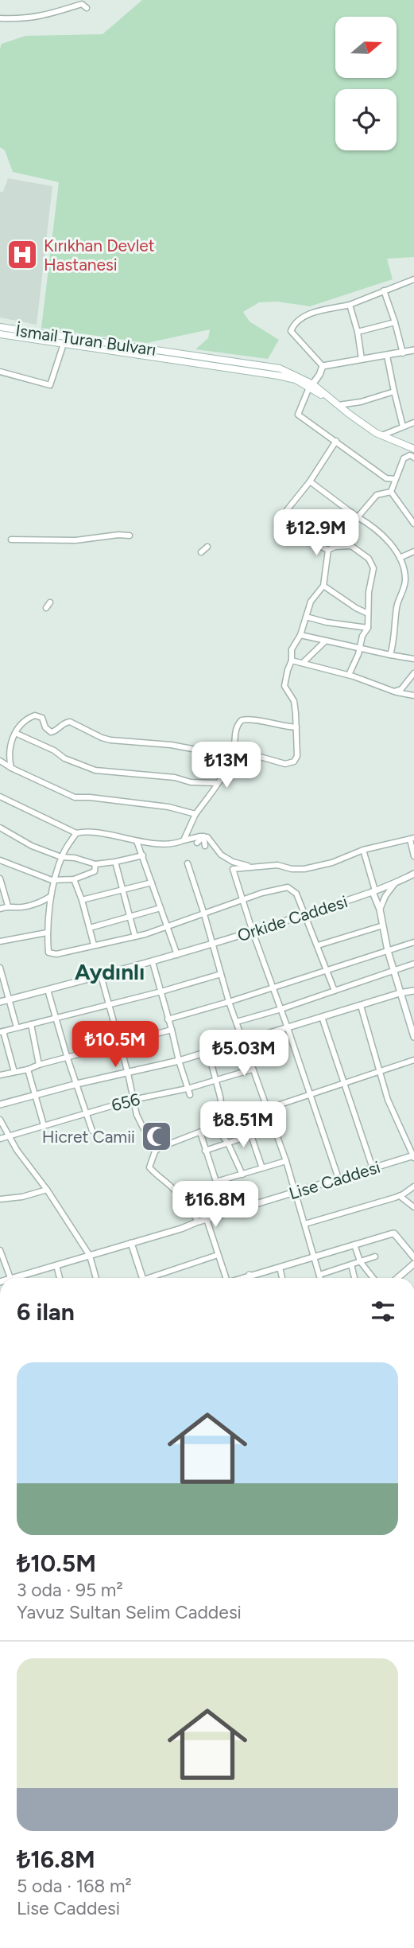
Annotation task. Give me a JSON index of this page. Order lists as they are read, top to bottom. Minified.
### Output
{"streets":{"main road":["İsmail Turan Bulvarı"],"street":["Orkide Caddesi","656","Lise Caddesi"]},"districts":["Aydınlı"],"places":{"hospital":["Kırıkhan Devlet Hastanesi"],"mosque":["Hicret Camii"]},"north":"right","page":{"price":["₺12.9M","₺13M","₺10.5M","₺5.03M","₺8.51M","₺16.8M"],"heading":"6 ilan","list":[{"name":"₺10.5M","note":"3 oda · 95 m² · Yavuz Sultan Selim Caddesi"},{"name":"₺16.8M","note":"5 oda · 168 m² · Lise Caddesi"}]}}
